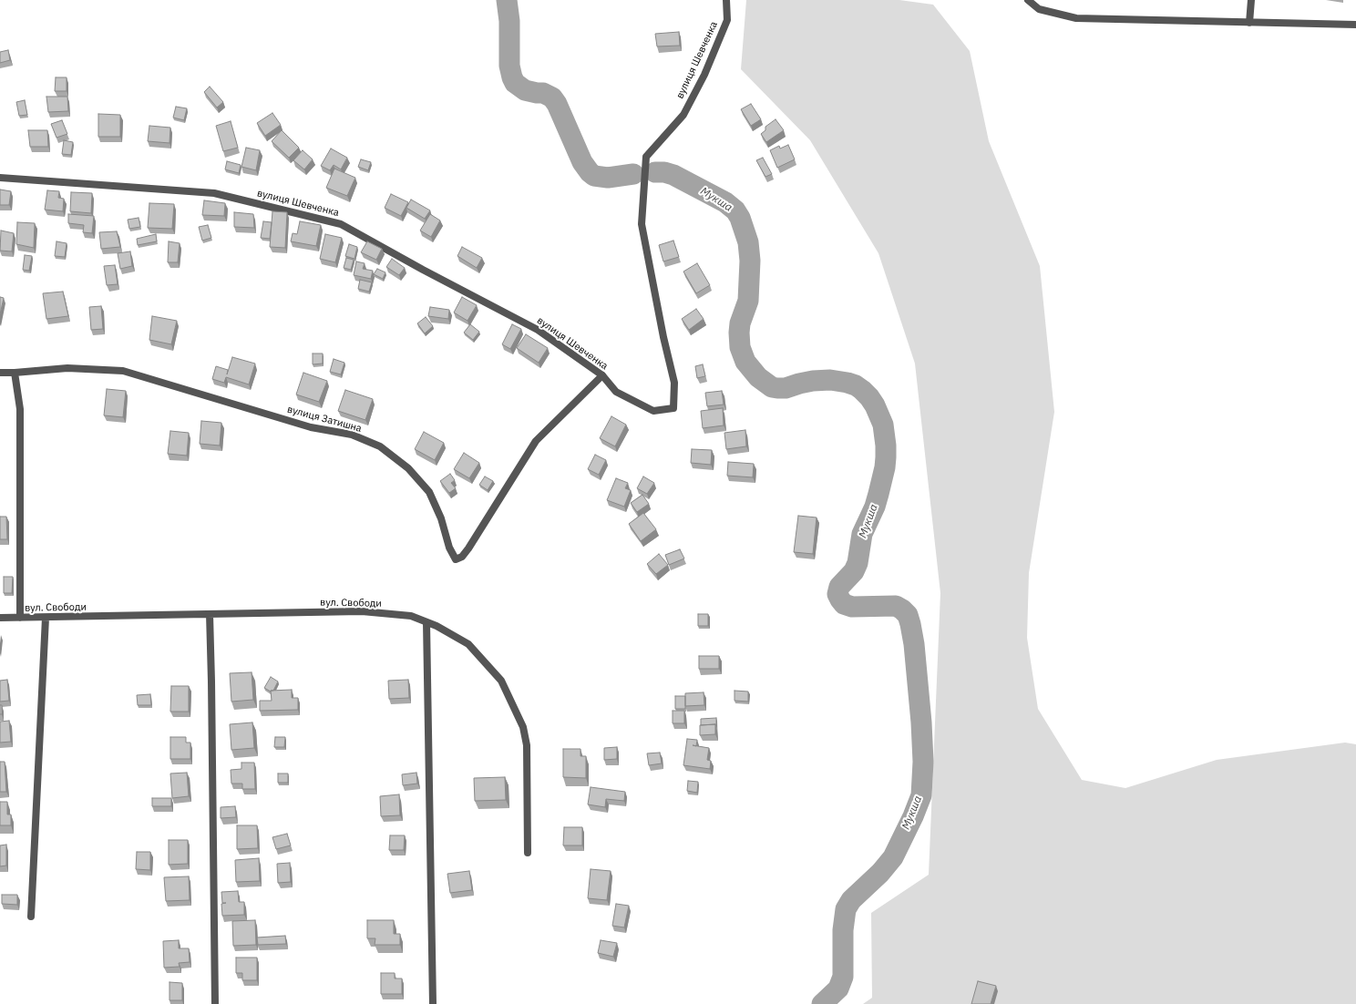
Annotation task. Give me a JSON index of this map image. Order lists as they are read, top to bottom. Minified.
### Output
{"streets":{"street":["вулиця Шевченка","вулиця Затишна","вул. Свободи"]},"crossings":[["вулиця Шевченка","вулиця Затишна"]],"water":["Мукша"]}
